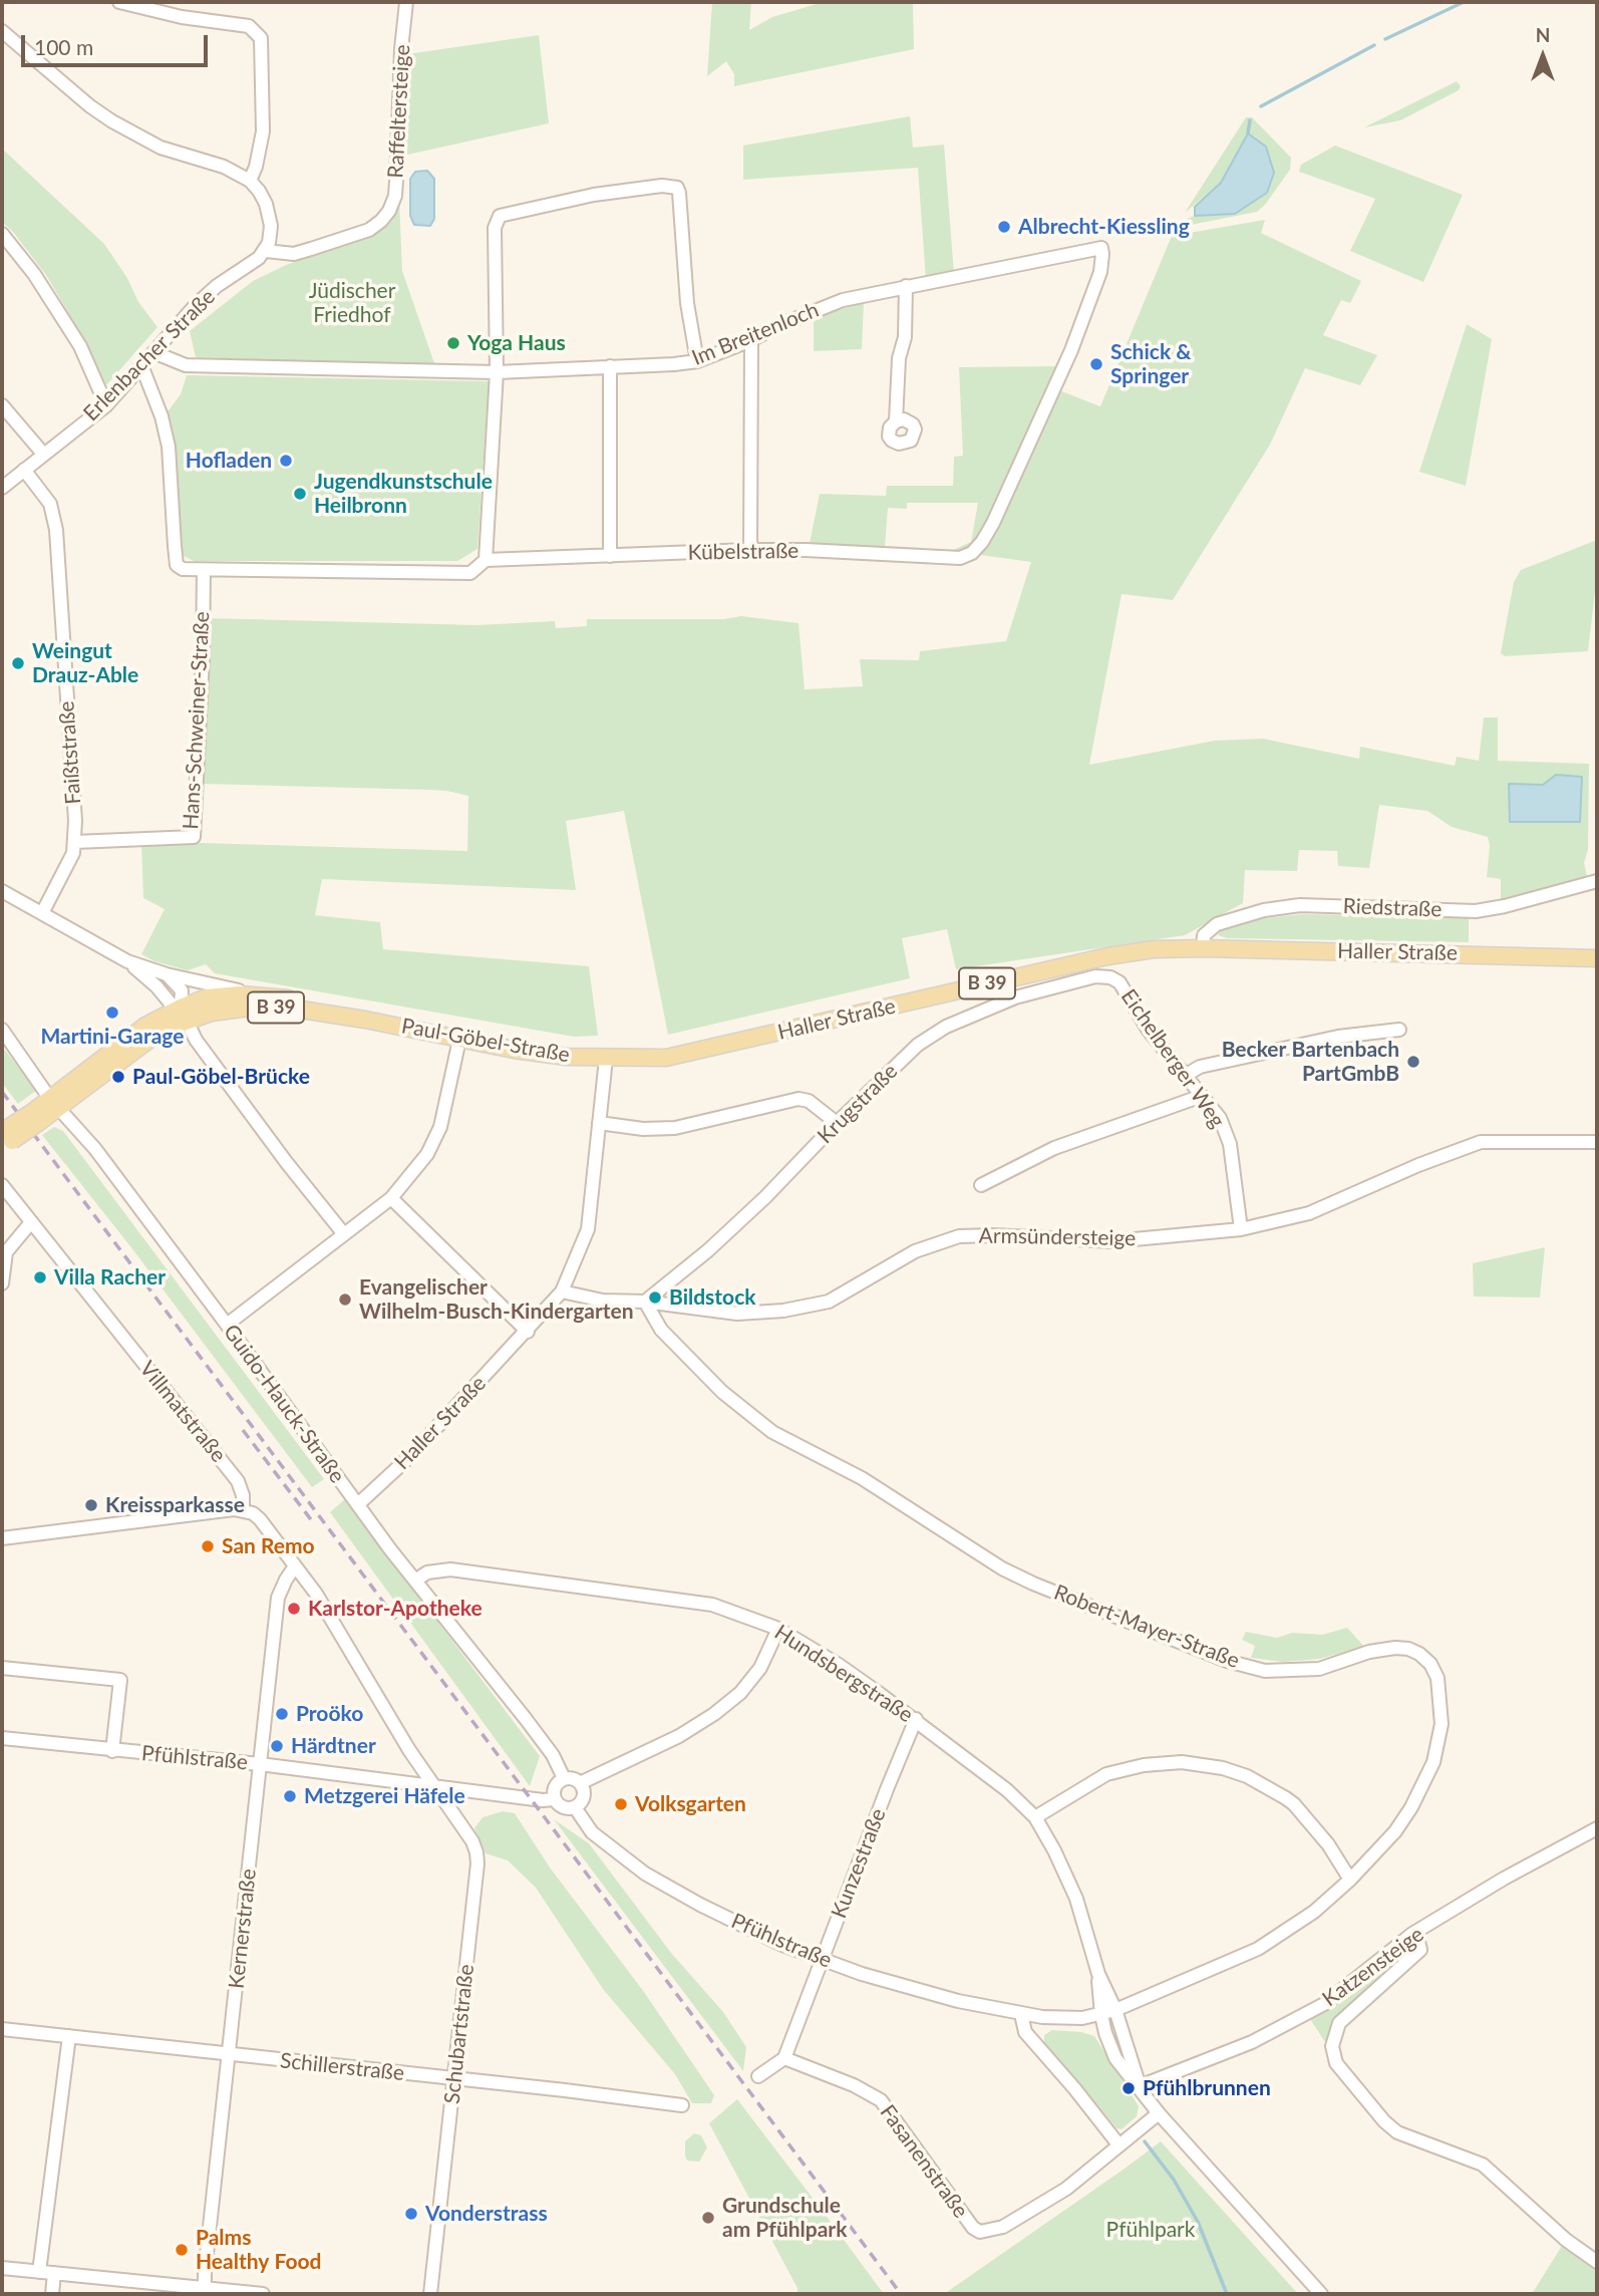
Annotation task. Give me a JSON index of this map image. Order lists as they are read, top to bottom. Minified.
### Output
{"streets":{"main road":["Haller Straße","B 39","Paul-Göbel-Straße"],"street":["Raffeltersteige","Im Breitenloch","Erlenbacher Straße","Kübelstraße","Hans-Schweiner-Straße","Faißtstraße","Riedstraße","Eichelberger Weg","Krugstraße","Armsündersteige","Guido-Hauck-Straße","Villmatstraße","Robert-Mayer-Straße","Hundsbergstraße","Pfühlstraße","Kunzestraße","Kernerstraße","Katzensteige","Schubartstraße","Schillerstraße","Fasanenstraße"]},"crossings":[["Raffeltersteige","Erlenbacher Straße"],["Im Breitenloch","Erlenbacher Straße"],["Im Breitenloch","Kübelstraße"],["Erlenbacher Straße","Kübelstraße"],["Erlenbacher Straße","Faißtstraße"],["Kübelstraße","Hans-Schweiner-Straße"],["Hans-Schweiner-Straße","Faißtstraße"],["Riedstraße","Haller Straße"],["Haller Straße","Paul-Göbel-Straße"],["Haller Straße","Armsündersteige"],["Haller Straße","Guido-Hauck-Straße"],["Paul-Göbel-Straße","Guido-Hauck-Straße"],["Eichelberger Weg","Krugstraße"],["Eichelberger Weg","Armsündersteige"],["Krugstraße","Armsündersteige"],["Krugstraße","Robert-Mayer-Straße"],["Armsündersteige","Robert-Mayer-Straße"],["Guido-Hauck-Straße","Hundsbergstraße"],["Guido-Hauck-Straße","Pfühlstraße"],["Robert-Mayer-Straße","Hundsbergstraße"],["Robert-Mayer-Straße","Pfühlstraße"],["Hundsbergstraße","Pfühlstraße"],["Hundsbergstraße","Kunzestraße"],["Hundsbergstraße","Katzensteige"],["Pfühlstraße","Kunzestraße"],["Pfühlstraße","Kernerstraße"],["Pfühlstraße","Schubartstraße"],["Kunzestraße","Fasanenstraße"],["Kernerstraße","Schillerstraße"],["Schubartstraße","Schillerstraße"]],"parks":["Jüdischer Friedhof","Pfühlpark"],"places":["Albrecht-Kiessling","Yoga Haus","Schick & Springer","Hofladen","Jugendkunstschule Heilbronn","Weingut Drauz-Able","Martini-Garage","Becker Bartenbach PartGmbB","Paul-Göbel-Brücke","Villa Racher","Bildstock","Evangelischer Wilhelm-Busch-Kindergarten","Kreissparkasse","San Remo","Karlstor-Apotheke","Proöko","Härdtner","Metzgerei Häfele","Volksgarten","Pfühlbrunnen","Vonderstrass","Grundschule am Pfühlpark","Palms Healthy Food"],"scale_bar":"100 m","north":"top"}
